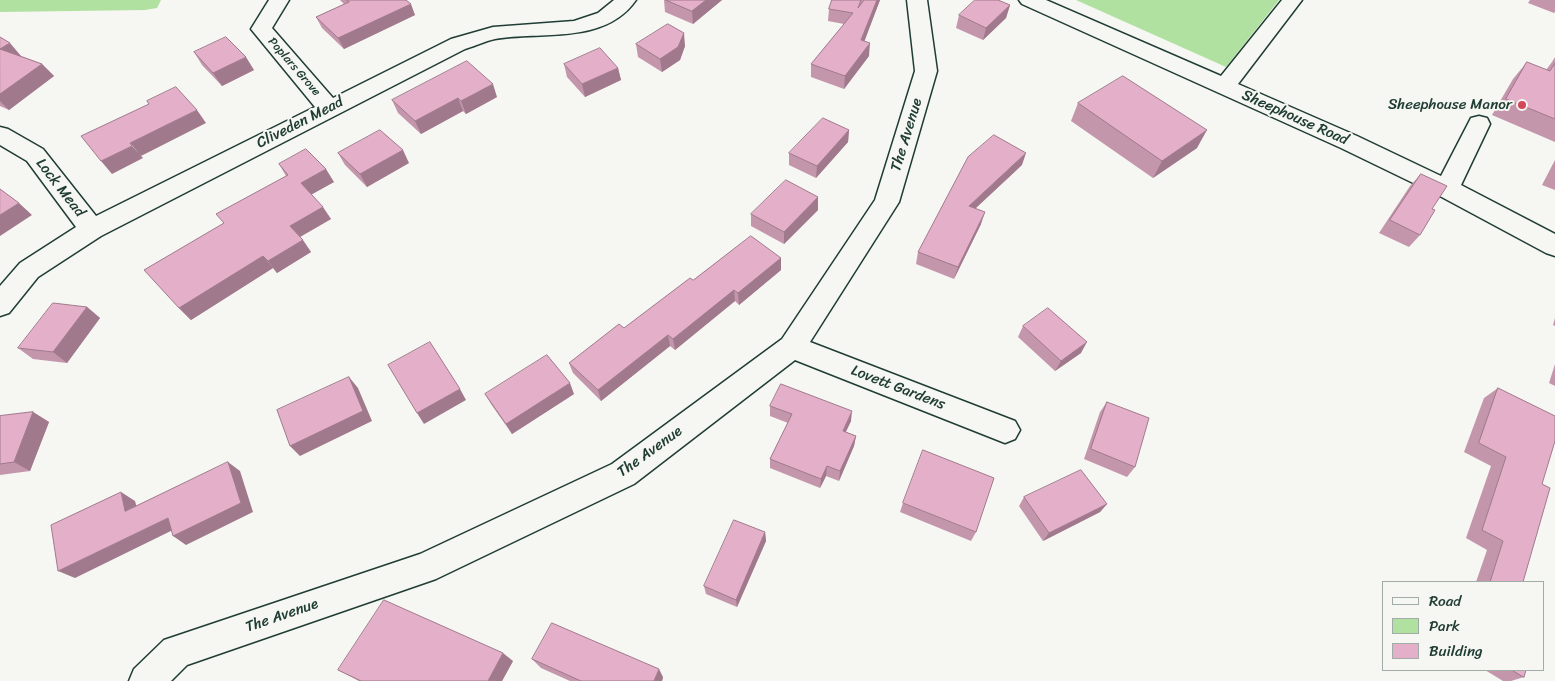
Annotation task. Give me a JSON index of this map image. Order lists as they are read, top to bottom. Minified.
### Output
{"streets":{"street":["Poplars Grove","Sheephouse Road","Cliveden Mead","The Avenue","Lock Mead","Lovett Gardens"]},"crossings":[["Poplars Grove","Cliveden Mead"],["Cliveden Mead","Lock Mead"],["The Avenue","Lovett Gardens"]],"places":["Sheephouse Manor"],"legend":["Road","Park","Building"]}
